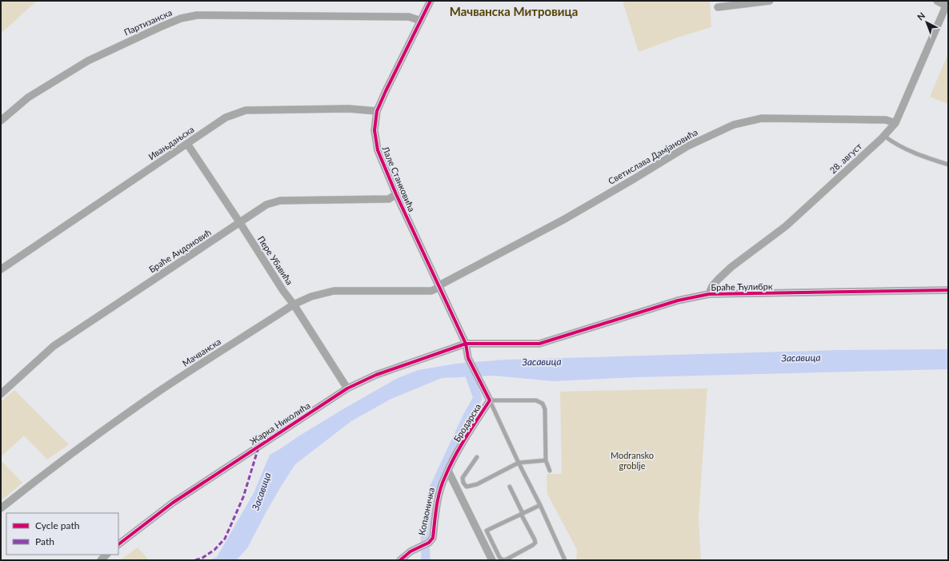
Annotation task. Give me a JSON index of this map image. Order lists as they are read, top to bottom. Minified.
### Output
{"streets":{"street":["Партизанска","Ивањдањска","Светислава Дамјановића","28. август","Лале Станковића","Браће Андоновић","Пере Убавића","Браће Ћулибрк","Мачванска","Бродарска","Жарка Николића","Копаоничка"]},"crossings":[["Партизанска","Лале Станковића"],["Ивањдањска","Лале Станковића"],["Ивањдањска","Пере Убавића"],["Светислава Дамјановића","28. август"],["Светислава Дамјановића","Лале Станковића"],["Светислава Дамјановића","Мачванска"],["28. август","Браће Ћулибрк"],["Лале Станковића","Браће Андоновић"],["Лале Станковића","Браће Ћулибрк"],["Лале Станковића","Мачванска"],["Лале Станковића","Бродарска"],["Лале Станковића","Жарка Николића"],["Браће Андоновић","Пере Убавића"],["Пере Убавића","Мачванска"],["Пере Убавића","Жарка Николића"],["Браће Ћулибрк","Жарка Николића"],["Бродарска","Копаоничка"]],"districts":["Мачванска Митровица"],"water":["Засавица"],"parks":["Modransko groblje"],"legend":["Cycle path","Path"],"north":"top left"}
